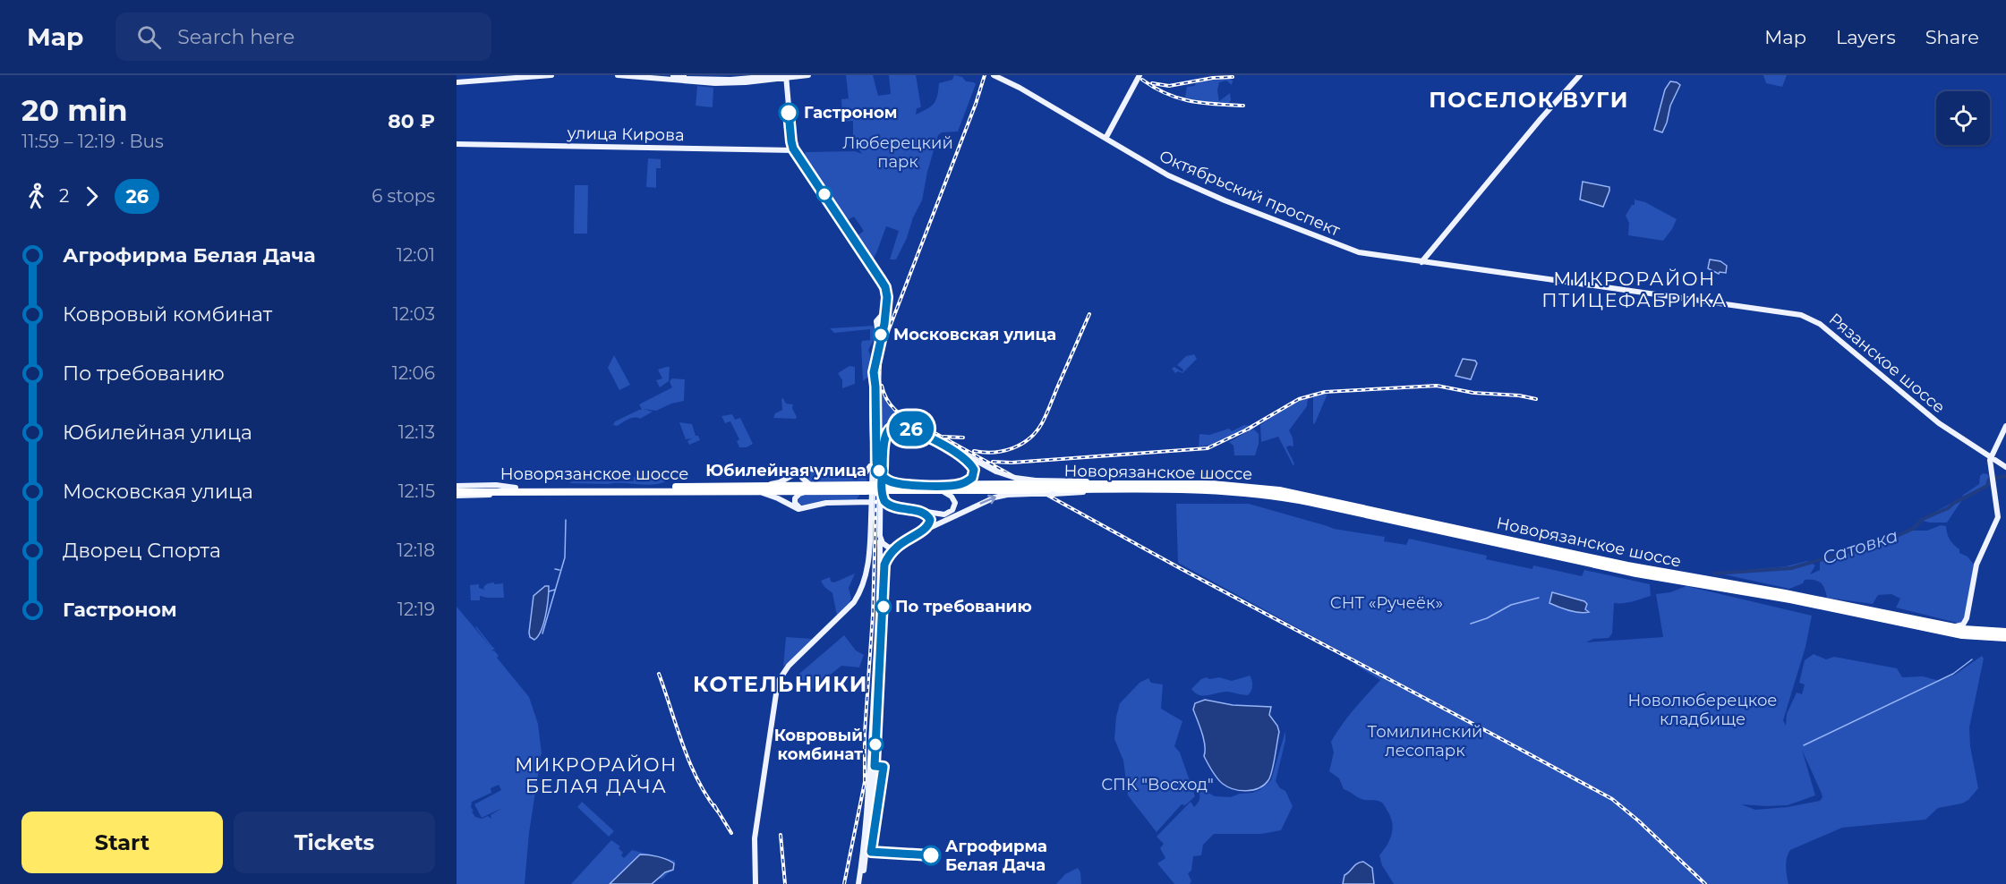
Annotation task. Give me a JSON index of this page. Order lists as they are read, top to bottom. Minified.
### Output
{"streets":{"highway":["Новорязанское шоссе"],"main road":["улица Кирова","Октябрьский проспект","Рязанское шоссе"]},"crossings":[["Октябрьский проспект","Рязанское шоссе"]],"districts":["ПОСЕЛОК ВУГИ","МИКРОРАЙОН ПТИЦЕФАБРИКА","КОТЕЛЬНИКИ","МИКРОРАЙОН БЕЛАЯ ДАЧА"],"water":["Сатовка"],"parks":["Люберецкий парк","СНТ «Ручеёк»","Новолюберецкое кладбище","Томилинский лесопарк","СПК \"Восход\""],"places":["Гастроном","Московская улица","Юбилейная улица","По требованию","Ковровый комбинат","Агрофирма Белая Дача"],"lines":["bus line 26"],"page":{"header":"Map","search":"Search here","nav":["Map","Layers","Share"],"heading":["20 min","11:59 – 12:19 · Bus","80 ₽"],"on_map":"26","legs":["2","26","6 stops"],"list":[{"name":"Агрофирма Белая Дача","value":"12:01"},{"name":"Ковровый комбинат","value":"12:03"},{"name":"По требованию","value":"12:06"},{"name":"Юбилейная улица","value":"12:13"},{"name":"Московская улица","value":"12:15"},{"name":"Дворец Спорта","value":"12:18"},{"name":"Гастроном","value":"12:19"}],"buttons":["Start","Tickets"]}}
